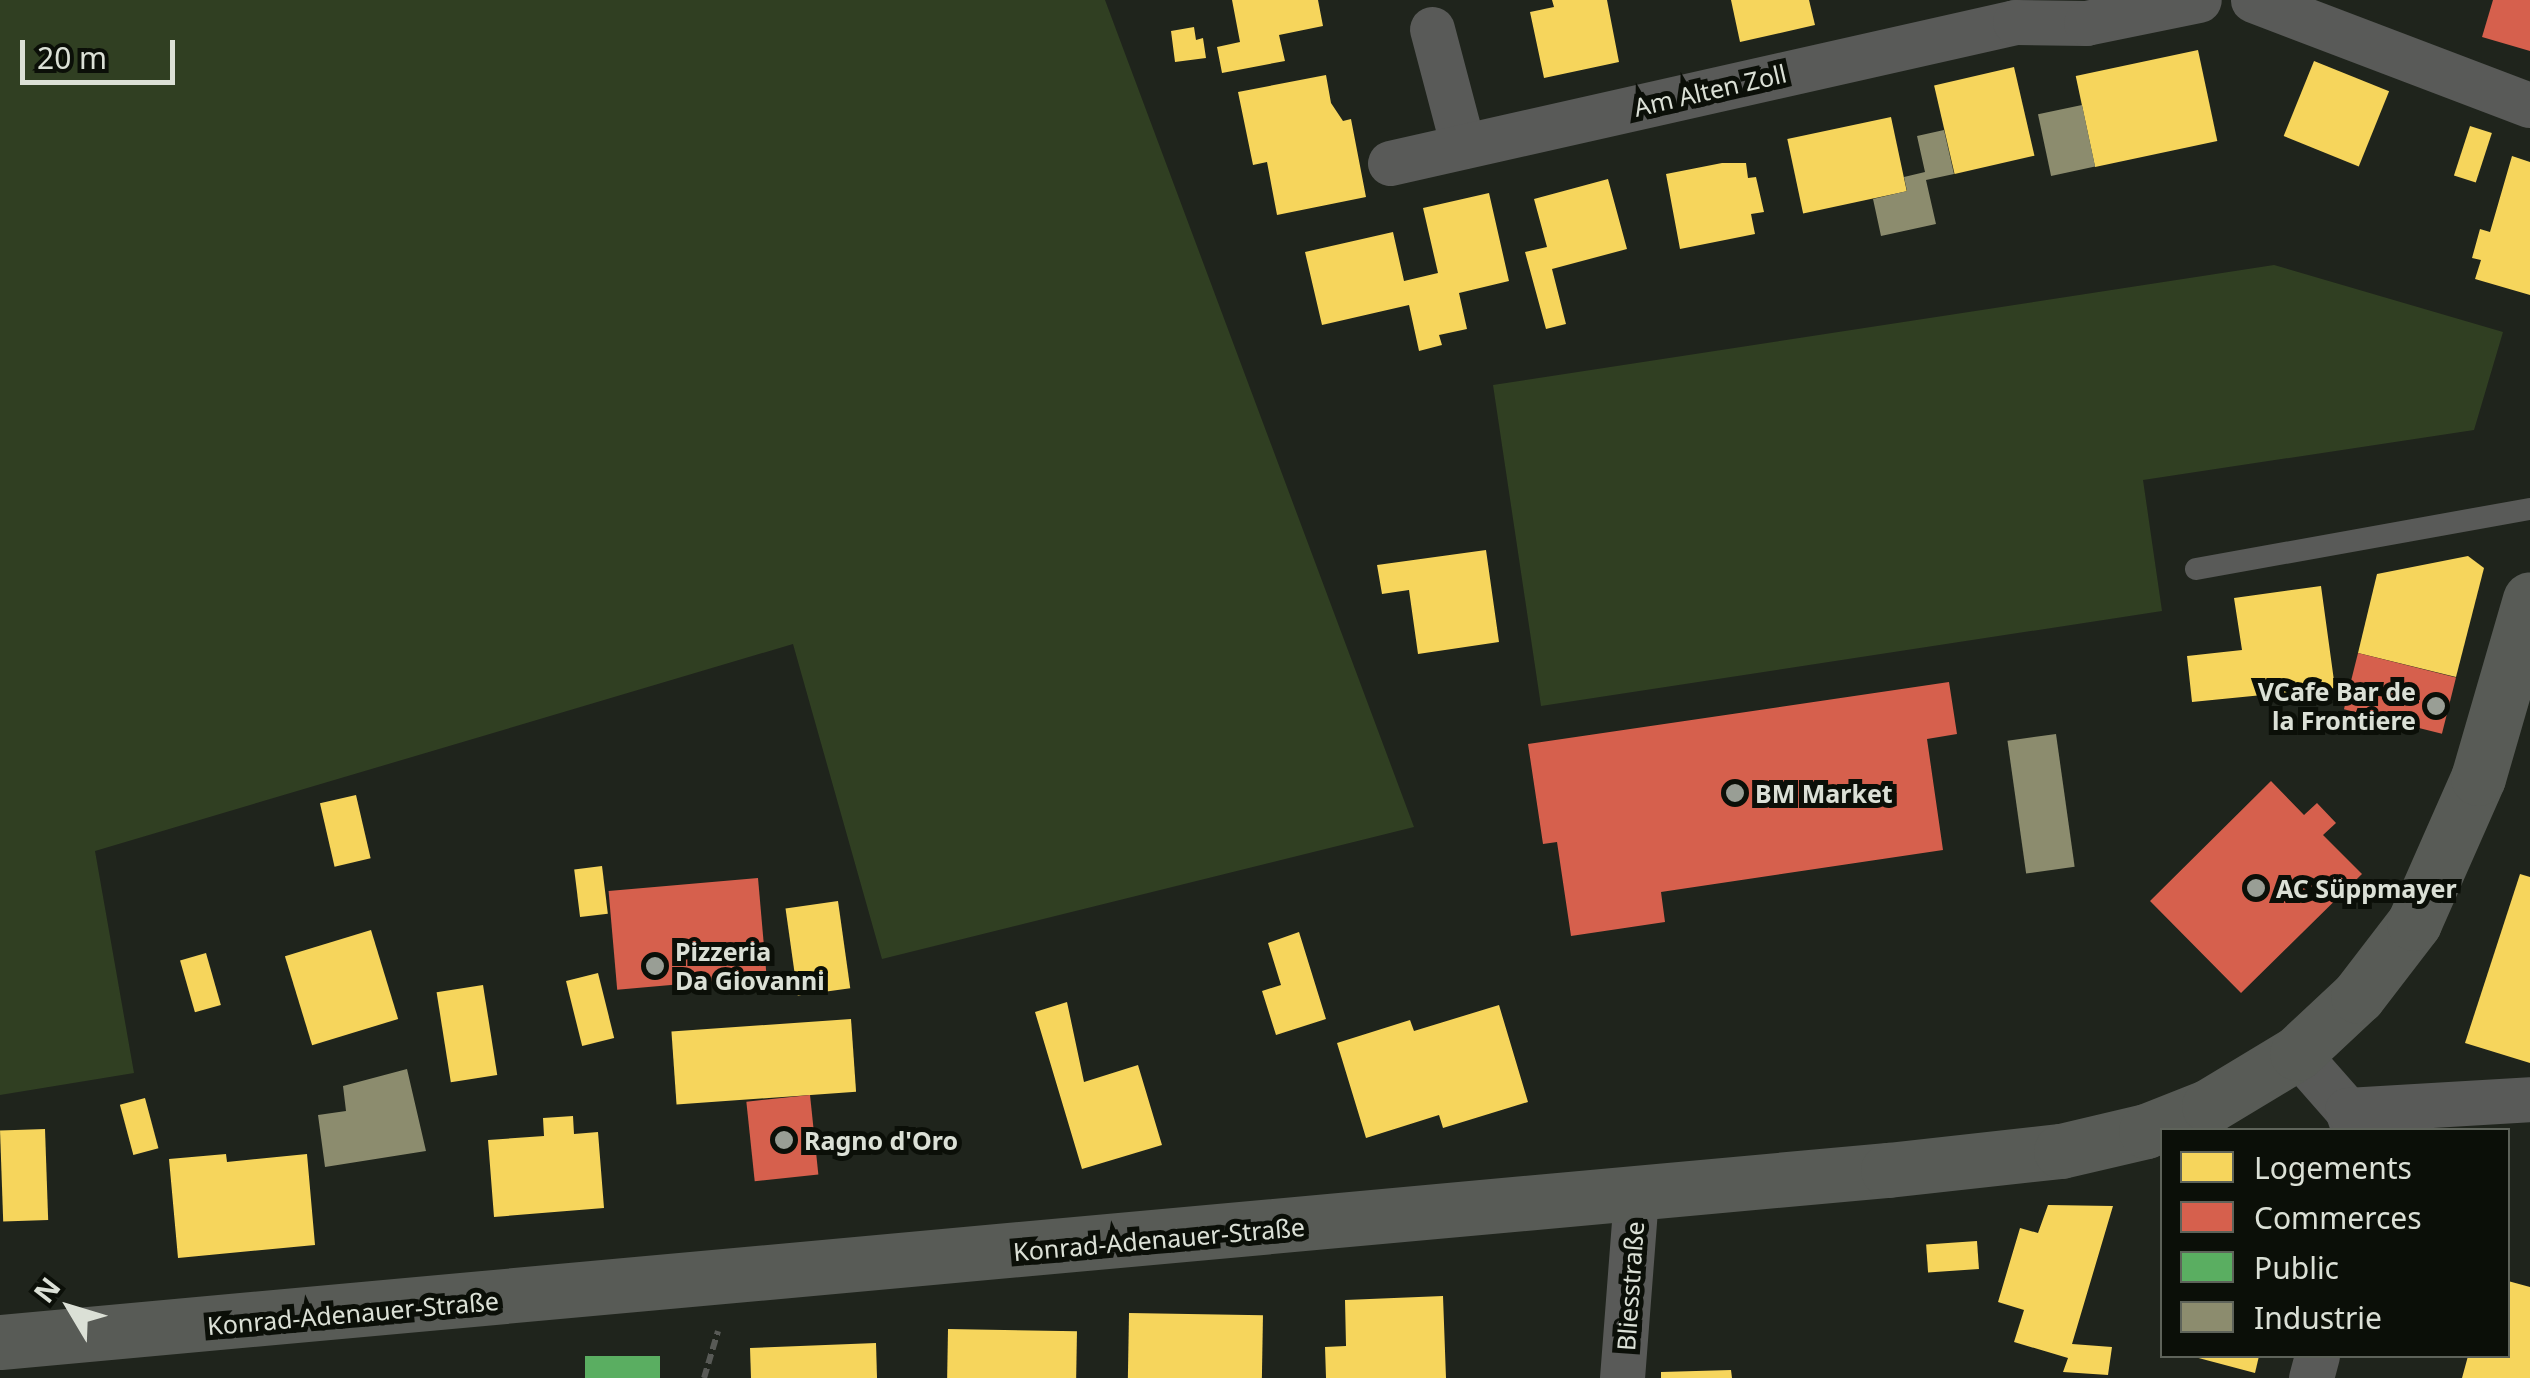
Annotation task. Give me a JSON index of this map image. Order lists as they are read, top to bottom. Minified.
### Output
{"streets":{"main road":["Konrad-Adenauer-Straße"],"street":["Am Alten Zoll","Bliesstraße"]},"crossings":[["Konrad-Adenauer-Straße","Bliesstraße"]],"places":["VCafe Bar de la Frontiere","BM Market","AC Süppmayer","Pizzeria Da Giovanni","Ragno d'Oro"],"legend":["Logements","Commerces","Public","Industrie"],"scale_bar":"20 m","north":"top left"}
